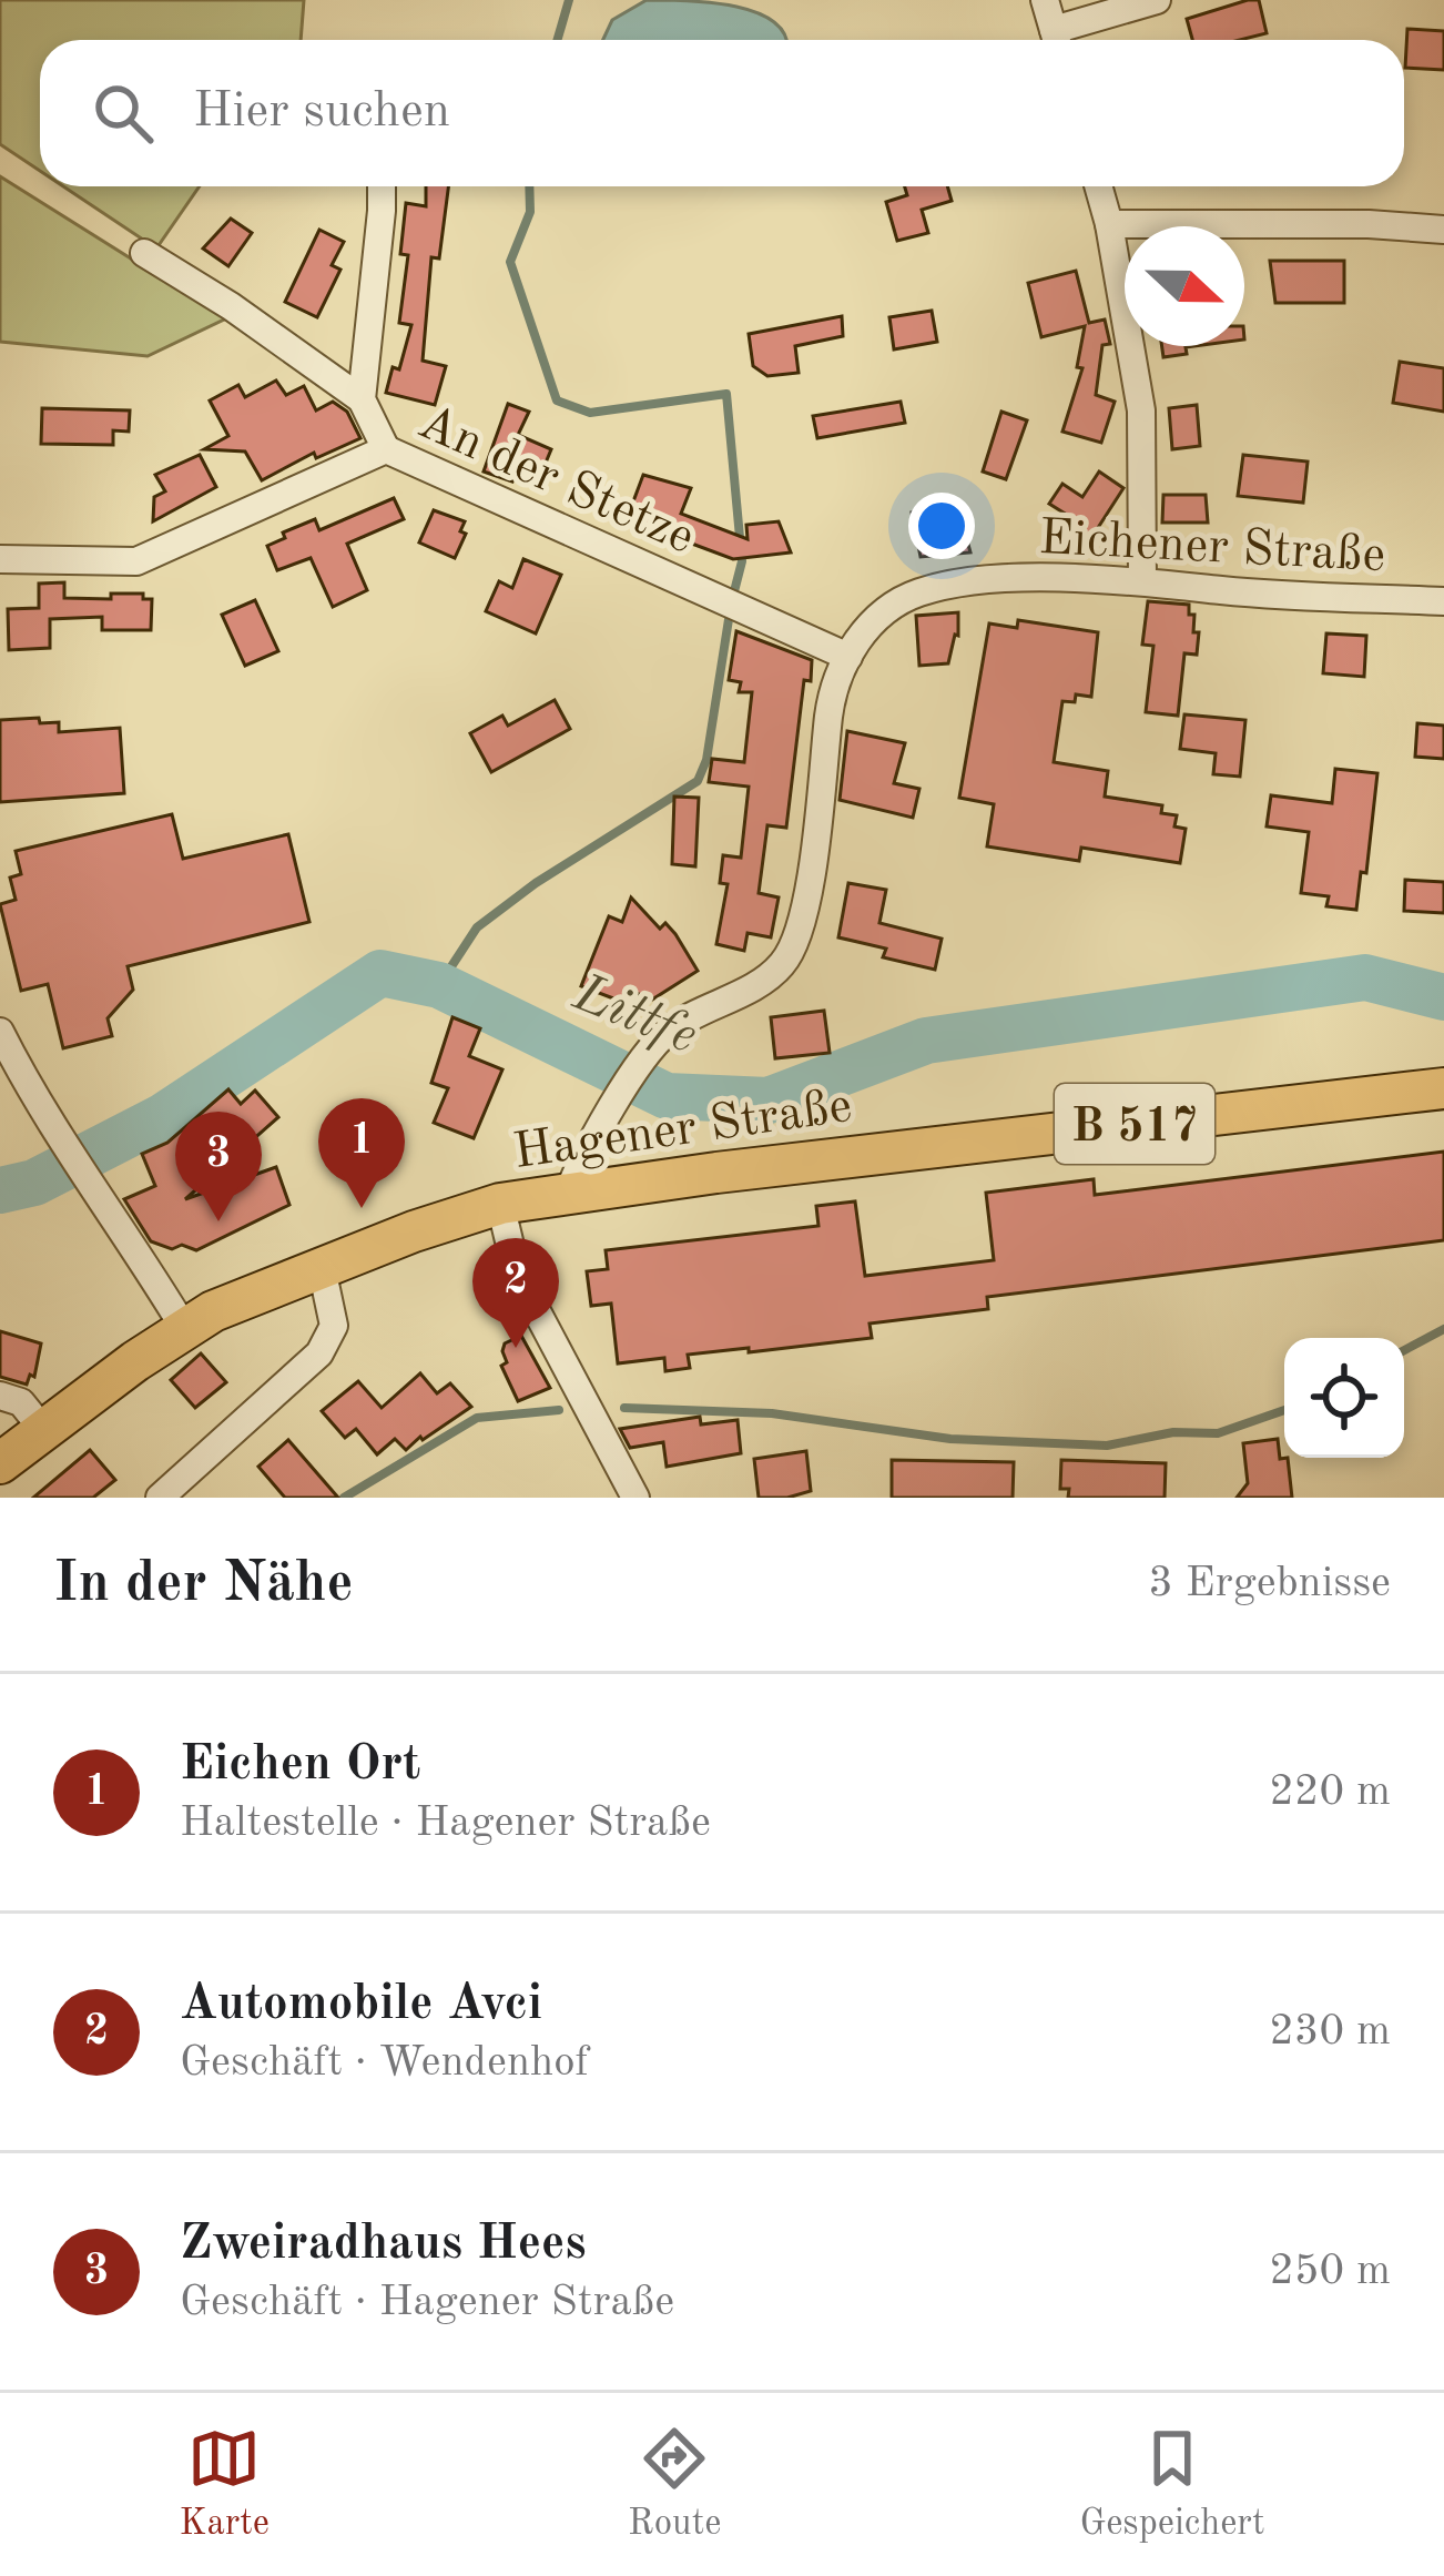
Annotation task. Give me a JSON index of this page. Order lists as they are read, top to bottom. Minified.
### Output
{"streets":{"main road":["B 517","Hagener Straße"],"street":["An der Stetze","Eichener Straße"]},"crossings":[["An der Stetze","Eichener Straße"],["Eichener Straße","Hagener Straße"]],"water":["Littfe"],"north":"right","page":{"search":"Hier suchen","pins":["1","3","2"],"heading":["In der Nähe","3 Ergebnisse"],"list":[{"mark":"1","name":"Eichen Ort","note":"Haltestelle · Hagener Straße","value":"220 m"},{"mark":"2","name":"Automobile Avci","note":"Geschäft · Wendenhof","value":"230 m"},{"mark":"3","name":"Zweiradhaus Hees","note":"Geschäft · Hagener Straße","value":"250 m"}],"nav":["Karte","Route","Gespeichert"]}}
